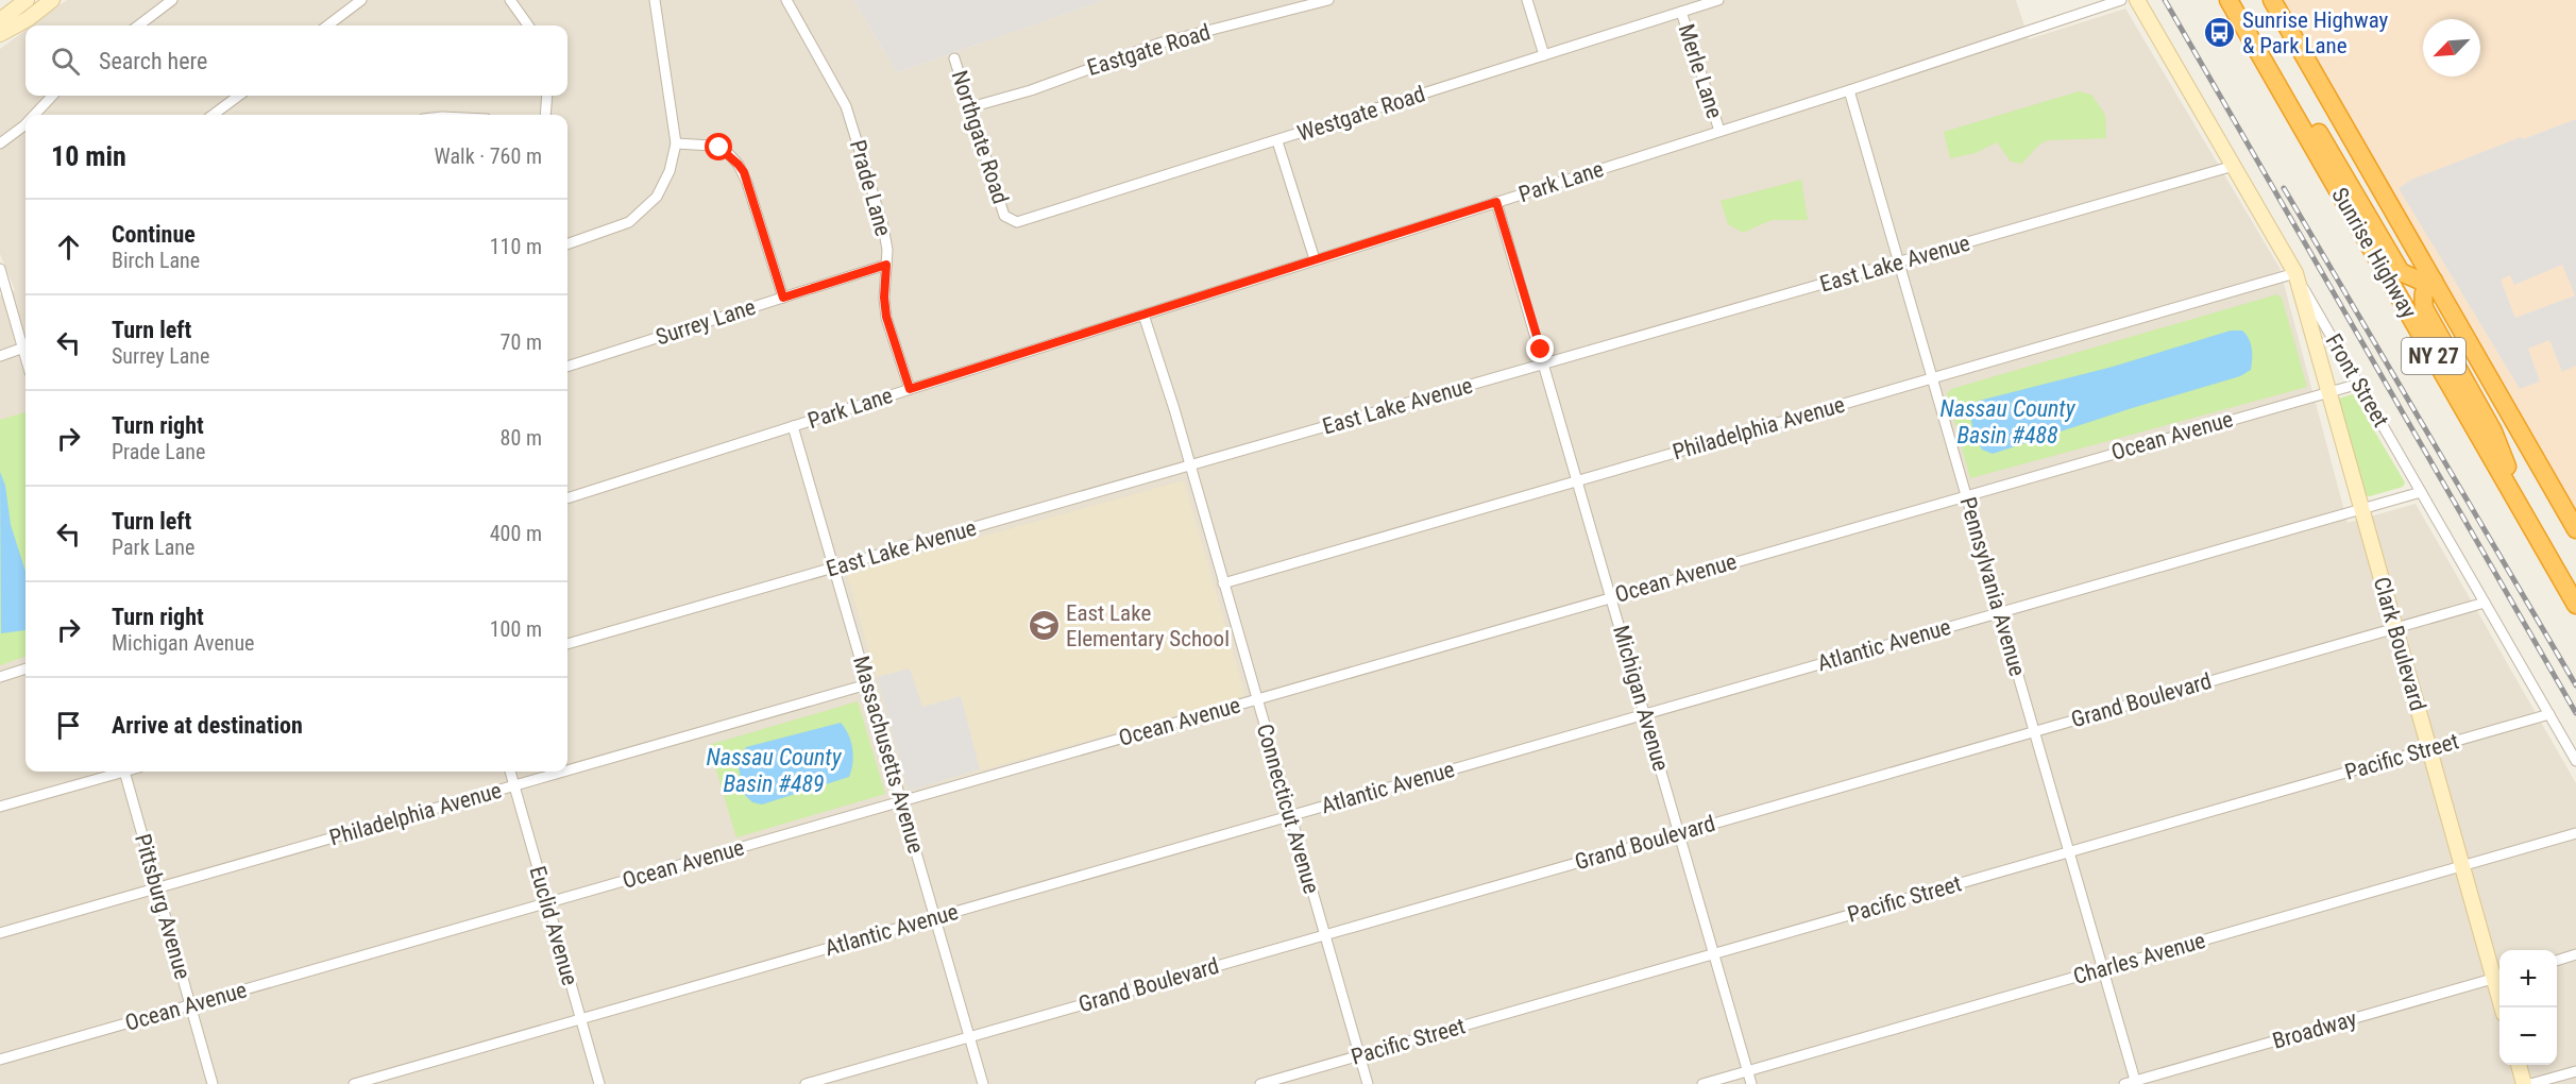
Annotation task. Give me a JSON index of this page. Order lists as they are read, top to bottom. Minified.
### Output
{"streets":{"highway":["Sunrise Highway","NY 27"],"street":["Eastgate Road","Merle Lane","Westgate Road","Northgate Road","Park Lane","Prade Lane","East Lake Avenue","Surrey Lane","Front Street","Philadelphia Avenue","Ocean Avenue","Pennsylvania Avenue","Clark Boulevard","Atlantic Avenue","Michigan Avenue","Grand Boulevard","Massachusetts Avenue","Pacific Street","Connecticut Avenue","Pittsburg Avenue","Euclid Avenue","Charles Avenue","Broadway"]},"crossings":[["Eastgate Road","Northgate Road"],["Merle Lane","Westgate Road"],["Merle Lane","Park Lane"],["Westgate Road","Northgate Road"],["Park Lane","Prade Lane"],["Park Lane","Pennsylvania Avenue"],["Park Lane","Michigan Avenue"],["Park Lane","Massachusetts Avenue"],["Park Lane","Connecticut Avenue"],["Prade Lane","Surrey Lane"],["East Lake Avenue","Front Street"],["East Lake Avenue","Pennsylvania Avenue"],["East Lake Avenue","Michigan Avenue"],["East Lake Avenue","Massachusetts Avenue"],["East Lake Avenue","Connecticut Avenue"],["Front Street","Philadelphia Avenue"],["Front Street","Ocean Avenue"],["Front Street","Clark Boulevard"],["Front Street","Atlantic Avenue"],["Front Street","Grand Boulevard"],["Front Street","Pacific Street"],["Philadelphia Avenue","Pennsylvania Avenue"],["Philadelphia Avenue","Clark Boulevard"],["Philadelphia Avenue","Michigan Avenue"],["Philadelphia Avenue","Massachusetts Avenue"],["Philadelphia Avenue","Connecticut Avenue"],["Philadelphia Avenue","Pittsburg Avenue"],["Philadelphia Avenue","Euclid Avenue"],["Ocean Avenue","Pennsylvania Avenue"],["Ocean Avenue","Clark Boulevard"],["Ocean Avenue","Michigan Avenue"],["Ocean Avenue","Massachusetts Avenue"],["Ocean Avenue","Connecticut Avenue"],["Ocean Avenue","Pittsburg Avenue"],["Ocean Avenue","Euclid Avenue"],["Pennsylvania Avenue","Atlantic Avenue"],["Pennsylvania Avenue","Grand Boulevard"],["Pennsylvania Avenue","Pacific Street"],["Pennsylvania Avenue","Charles Avenue"],["Pennsylvania Avenue","Broadway"],["Clark Boulevard","Atlantic Avenue"],["Clark Boulevard","Grand Boulevard"],["Clark Boulevard","Pacific Street"],["Clark Boulevard","Charles Avenue"],["Clark Boulevard","Broadway"],["Atlantic Avenue","Michigan Avenue"],["Atlantic Avenue","Massachusetts Avenue"],["Atlantic Avenue","Connecticut Avenue"],["Atlantic Avenue","Euclid Avenue"],["Michigan Avenue","Grand Boulevard"],["Michigan Avenue","Pacific Street"],["Michigan Avenue","Charles Avenue"],["Grand Boulevard","Massachusetts Avenue"],["Grand Boulevard","Connecticut Avenue"],["Pacific Street","Connecticut Avenue"]],"water":["Nassau County Basin #488","Nassau County Basin #489"],"places":{"bus stop":["Sunrise Highway & Park Lane"],"school or university":["East Lake Elementary School"]},"north":"bottom left","page":{"search":"Search here","heading":["10 min","Walk · 760 m"],"list":[["Continue","Birch Lane","110 m"],["Turn left","Surrey Lane","70 m"],["Turn right","Prade Lane","80 m"],["Turn left","Park Lane","400 m"],["Turn right","Michigan Avenue","100 m"],"Arrive at destination"],"map_buttons":["+","−"]}}
